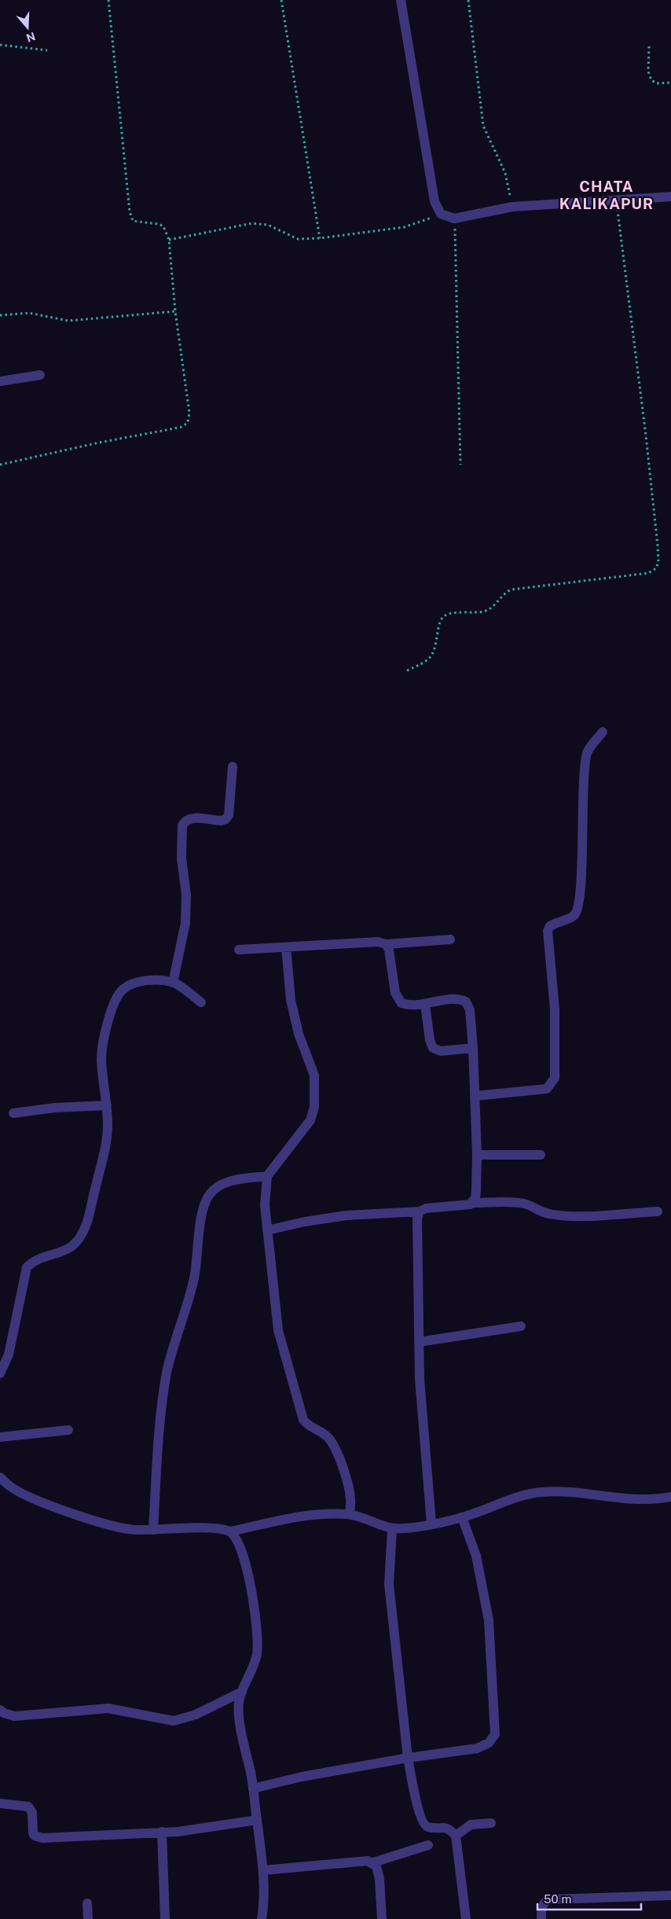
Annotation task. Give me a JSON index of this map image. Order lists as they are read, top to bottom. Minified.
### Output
{"districts":["CHATA KALIKAPUR"],"scale_bar":"50 m","north":"bottom"}
